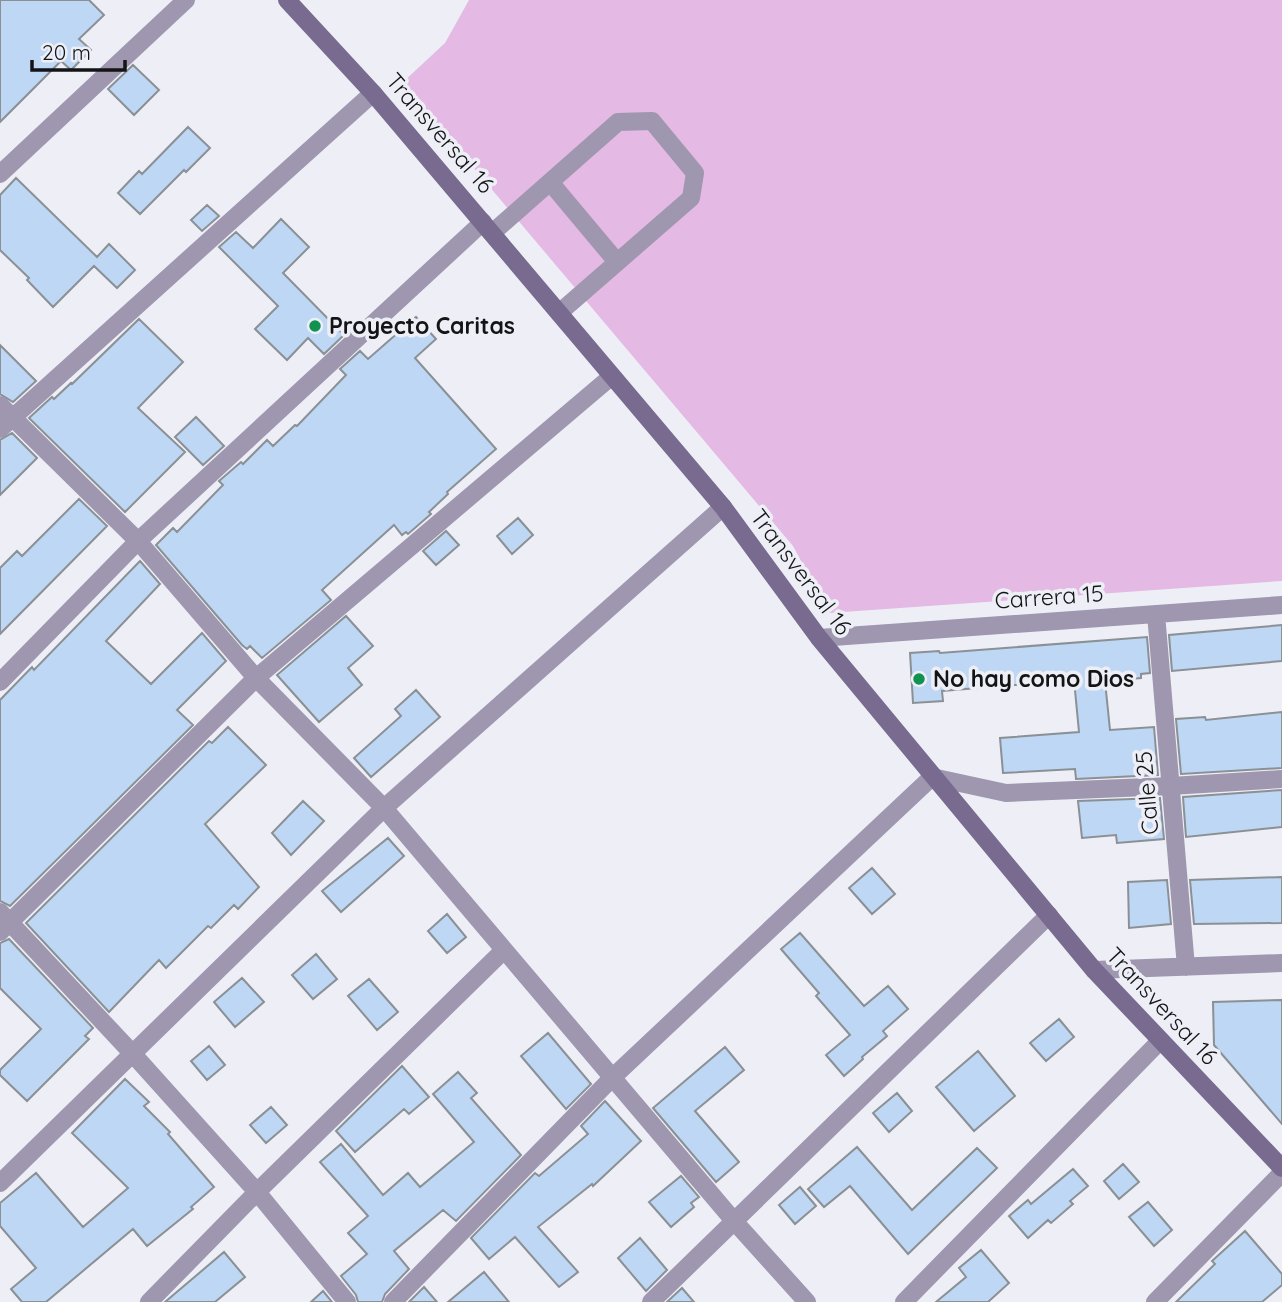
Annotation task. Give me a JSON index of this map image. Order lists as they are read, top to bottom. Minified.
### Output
{"streets":{"main road":["Transversal 16"],"street":["Carrera 15","Calle 25"]},"crossings":[["Transversal 16","Carrera 15"],["Carrera 15","Calle 25"]],"places":["Proyecto Caritas","No hay como Dios"],"scale_bar":"20 m"}
